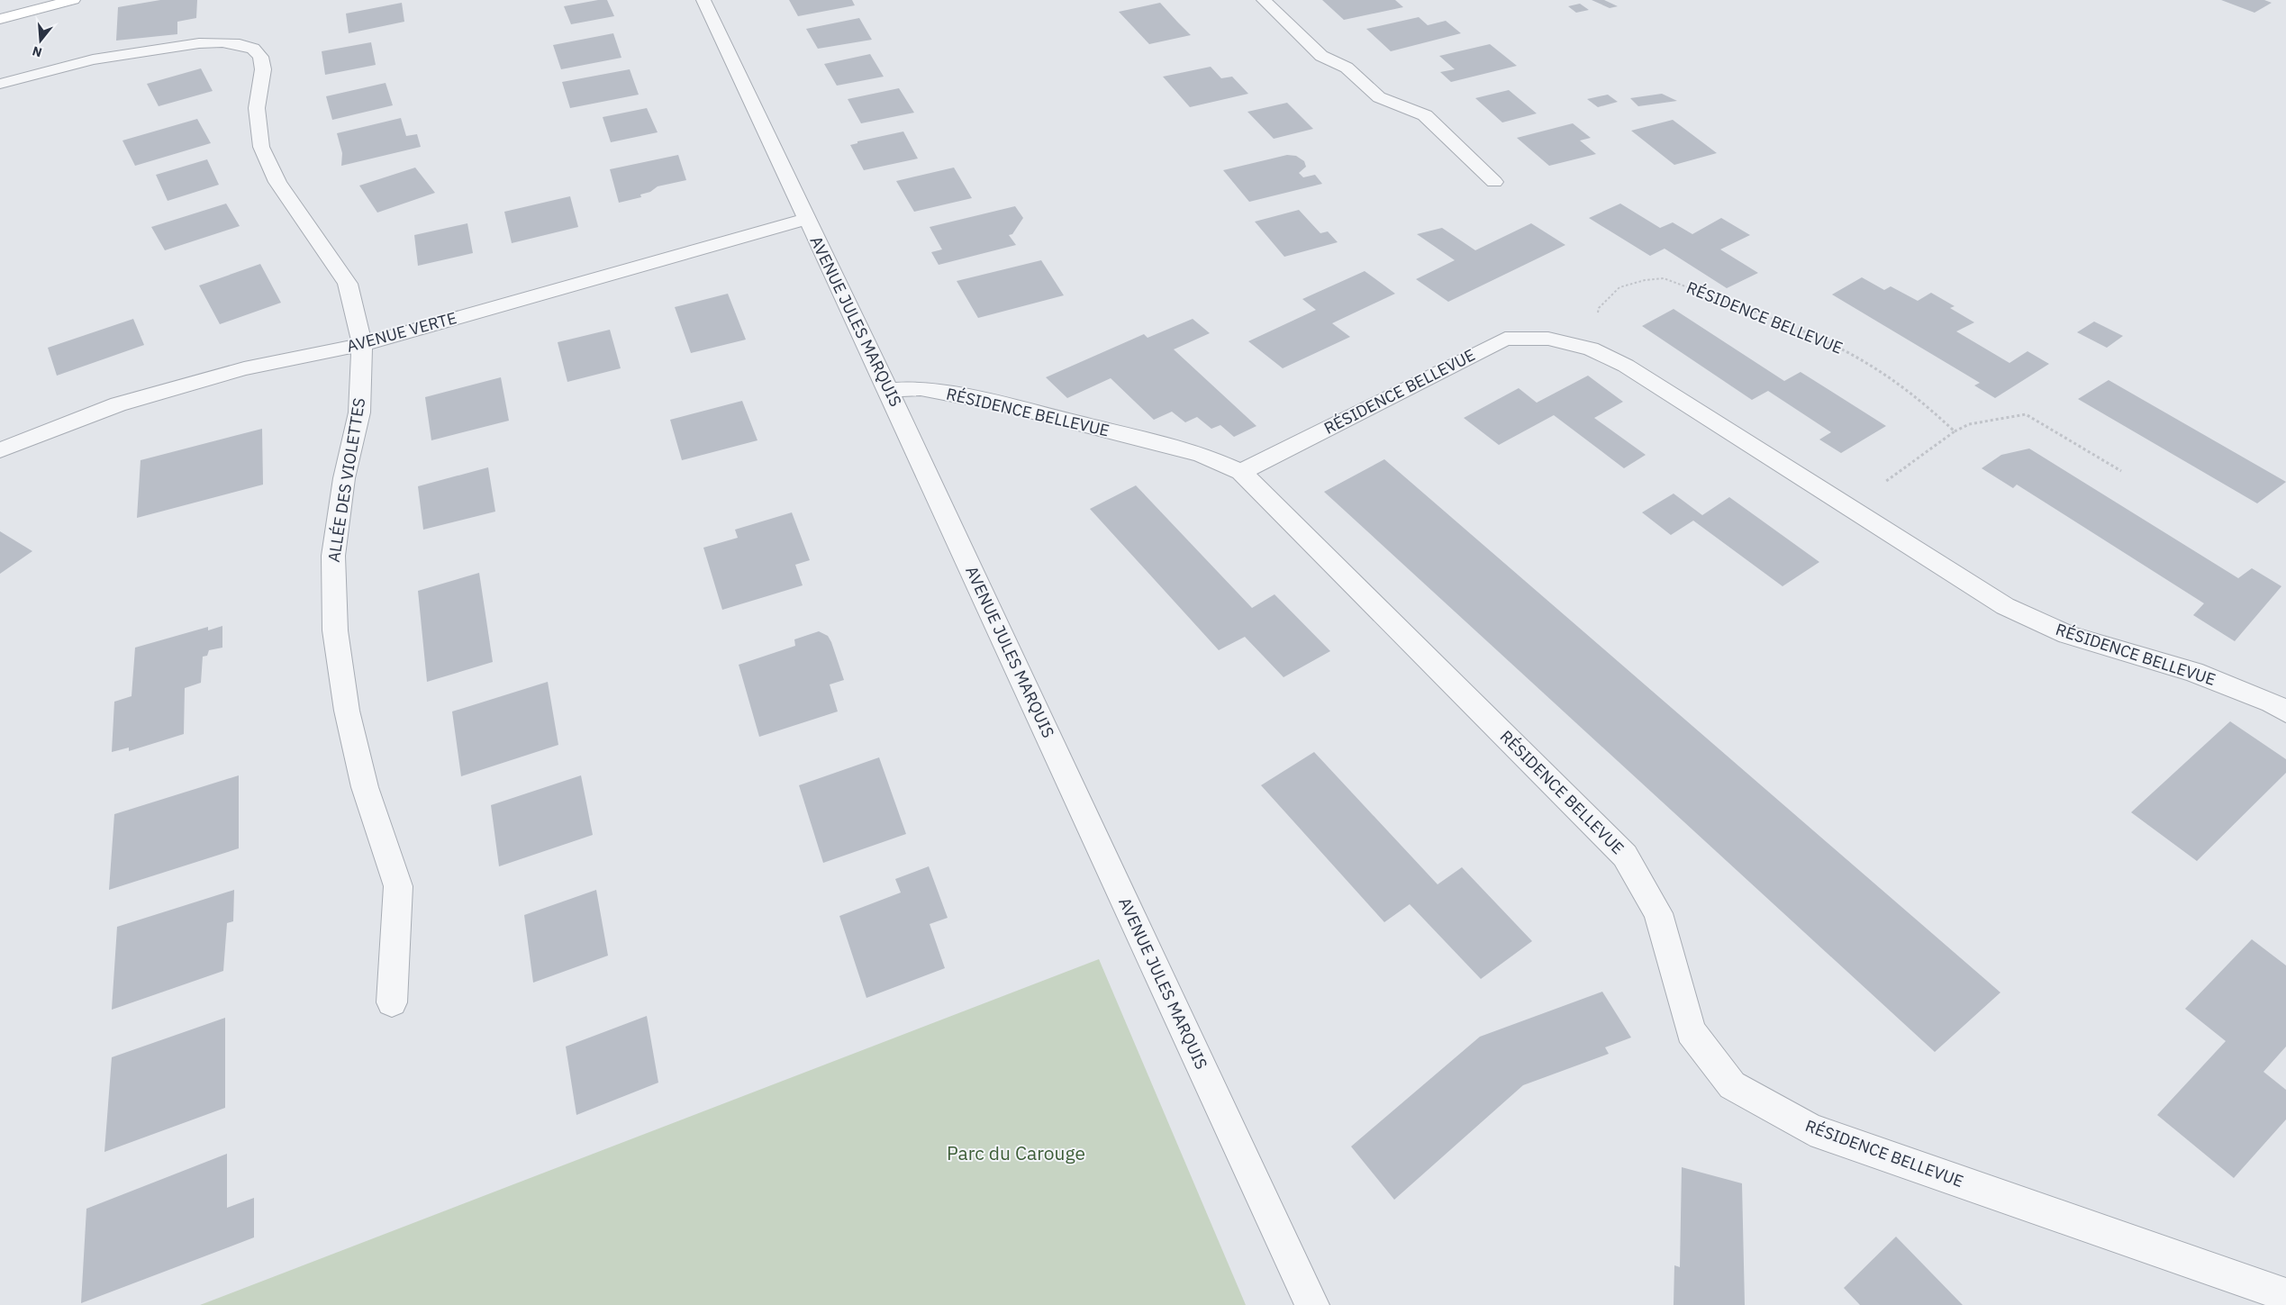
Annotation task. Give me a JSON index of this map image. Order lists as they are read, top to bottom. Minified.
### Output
{"streets":{"street":["RÉSIDENCE BELLEVUE","AVENUE JULES MARQUIS","AVENUE VERTE","ALLÉE DES VIOLETTES"]},"crossings":[["RÉSIDENCE BELLEVUE","AVENUE JULES MARQUIS"],["AVENUE JULES MARQUIS","AVENUE VERTE"],["AVENUE VERTE","ALLÉE DES VIOLETTES"]],"parks":["Parc du Carouge"],"north":"bottom"}
